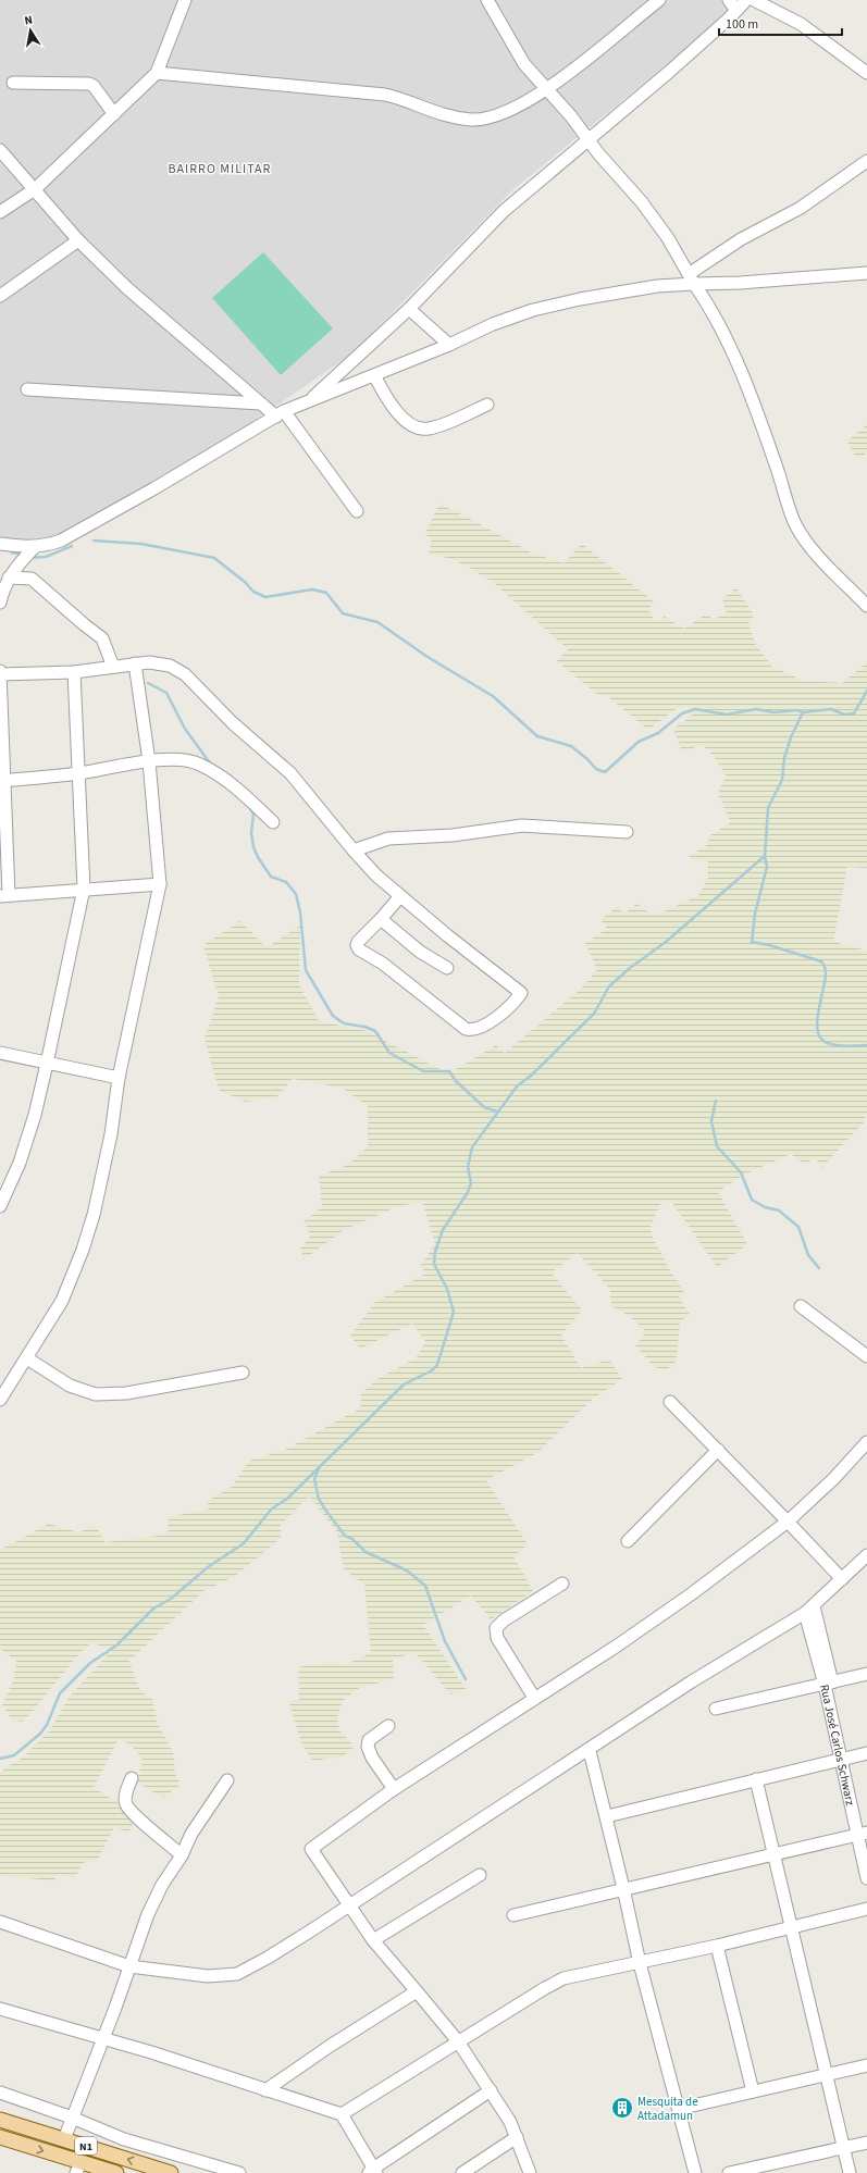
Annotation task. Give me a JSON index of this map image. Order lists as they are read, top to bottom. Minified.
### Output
{"streets":{"main road":["N1"],"street":["Rua José Carlos Schwarz"]},"districts":["BAIRRO MILITAR"],"places":{"building":["Mesquita de Attadamun"]},"scale_bar":"100 m","north":"top"}
